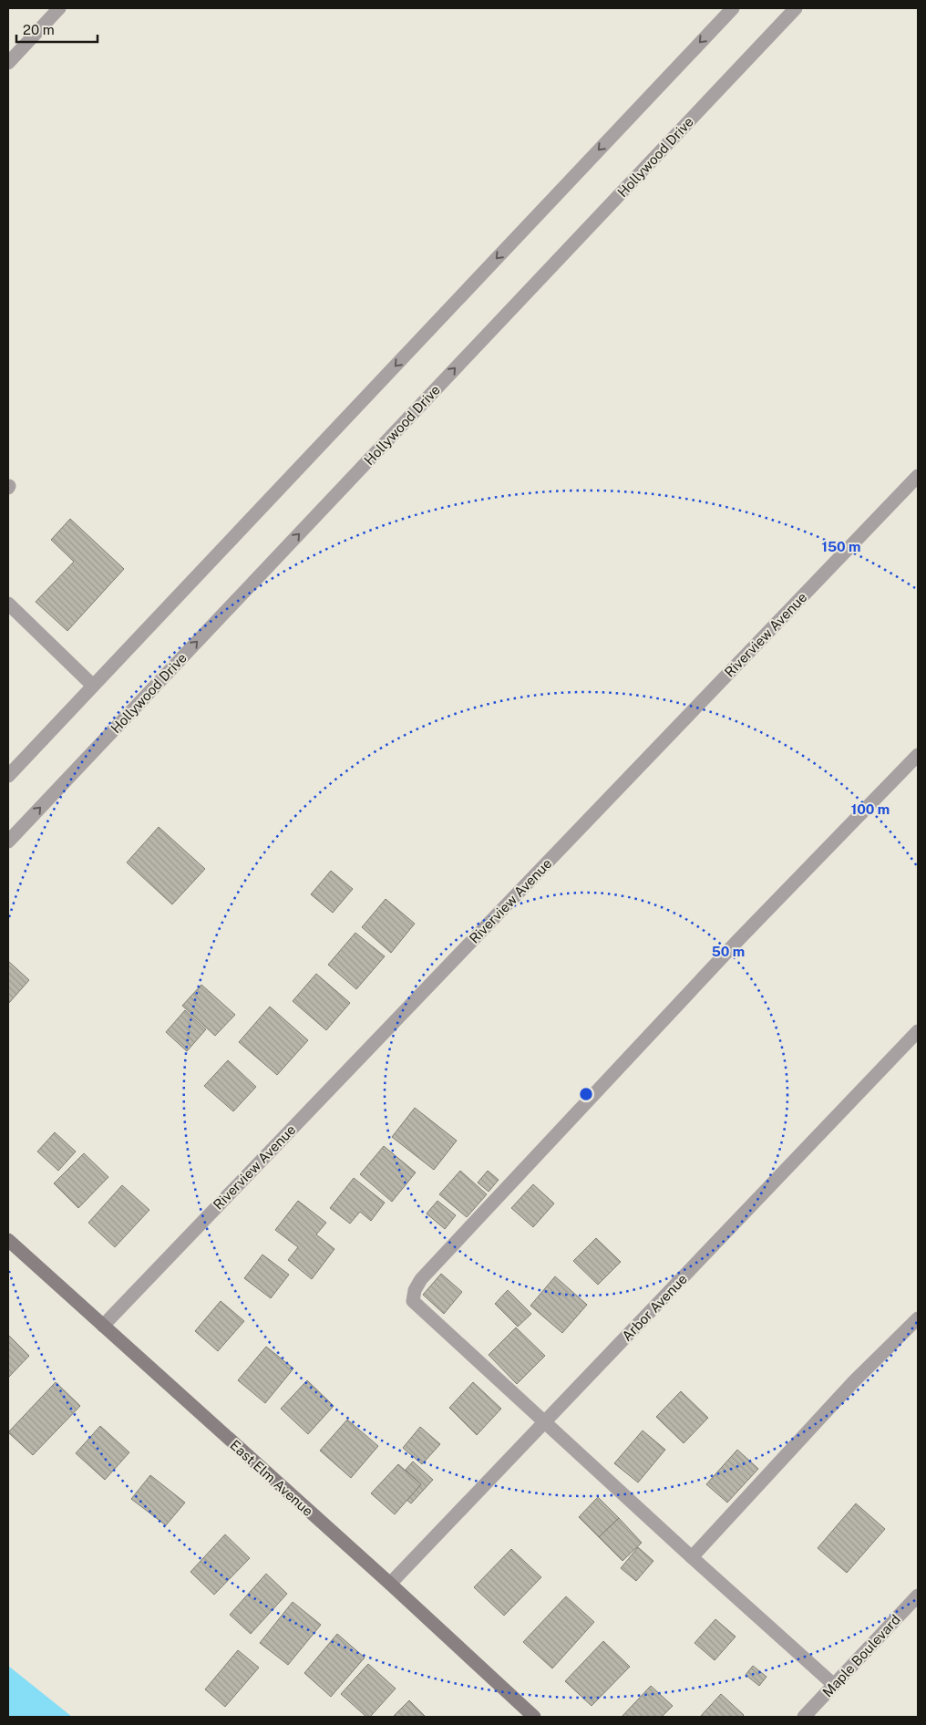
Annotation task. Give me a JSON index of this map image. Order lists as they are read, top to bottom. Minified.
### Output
{"streets":{"main road":["East Elm Avenue"],"street":["Hollywood Drive","Riverview Avenue","Arbor Avenue","Maple Boulevard"]},"crossings":[["Riverview Avenue","East Elm Avenue"],["Arbor Avenue","East Elm Avenue"]],"scale_bar":"20 m","rings":["150 m","100 m","50 m"]}
